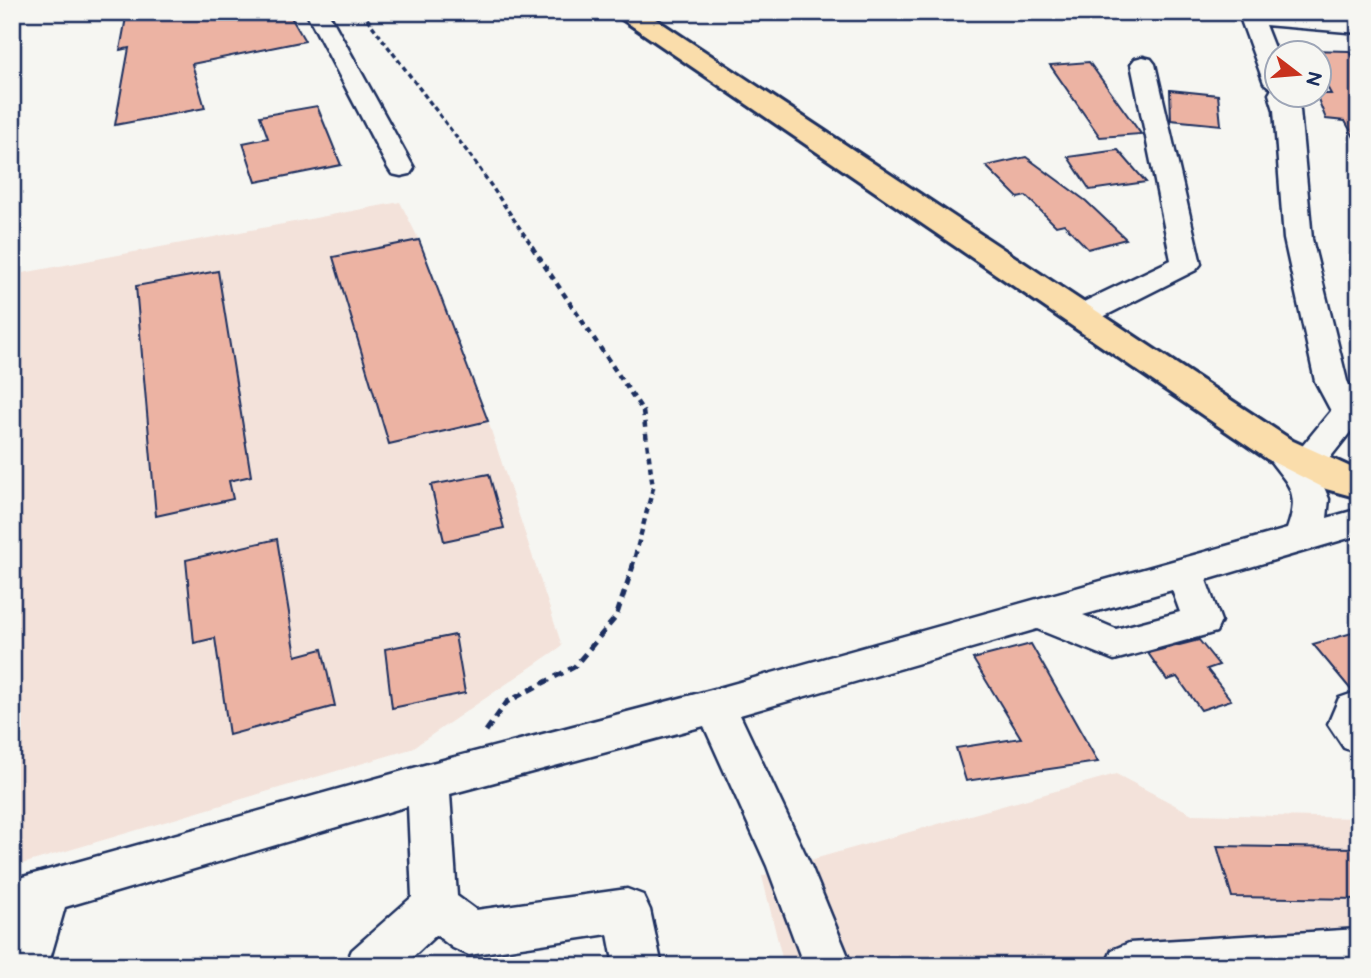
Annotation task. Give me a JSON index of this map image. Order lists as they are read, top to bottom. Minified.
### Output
{"north":"right"}
